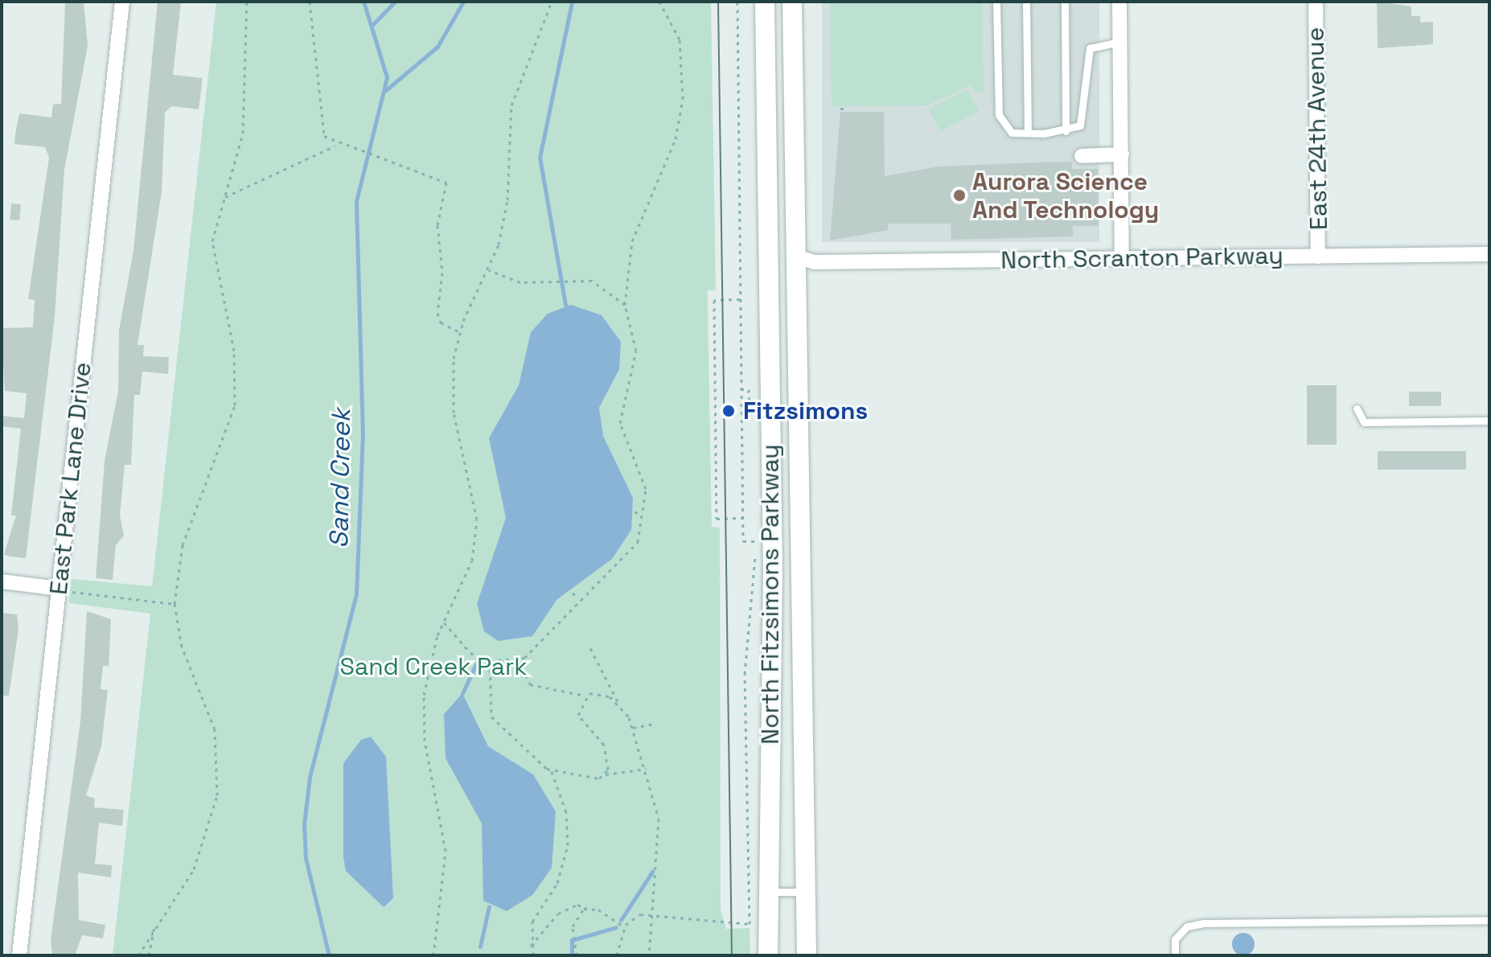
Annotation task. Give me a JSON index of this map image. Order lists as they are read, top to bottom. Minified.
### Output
{"streets":{"main road":["North Fitzsimons Parkway"],"street":["East 24th Avenue","North Scranton Parkway","East Park Lane Drive"]},"crossings":[["East 24th Avenue","North Scranton Parkway"],["North Scranton Parkway","North Fitzsimons Parkway"]],"water":["Sand Creek"],"parks":["Sand Creek Park"],"places":["Aurora Science And Technology","Fitzsimons"]}
